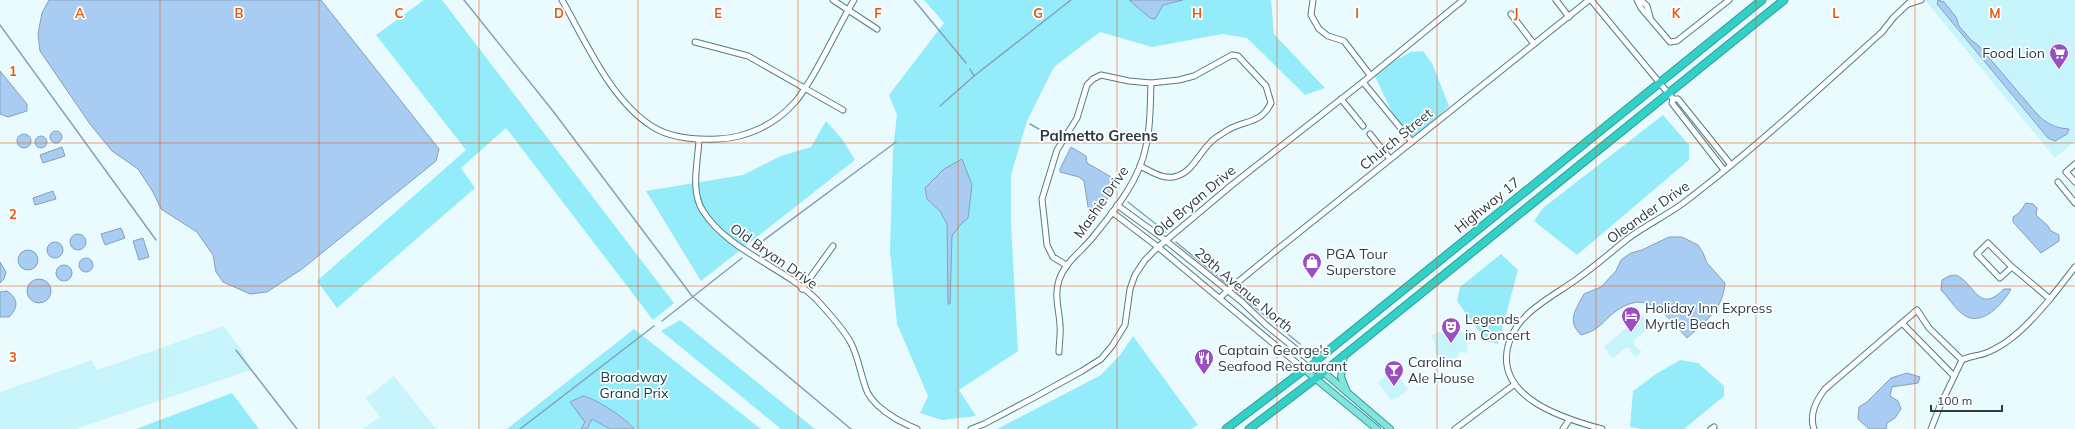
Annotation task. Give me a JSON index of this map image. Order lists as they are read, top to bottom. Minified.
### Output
{"streets":{"highway":["Highway 17"],"main road":["29th Avenue North"],"street":["Church Street","Old Bryan Drive","Mashie Drive","Oleander Drive"]},"crossings":[["Church Street","29th Avenue North"],["Old Bryan Drive","29th Avenue North"],["Mashie Drive","29th Avenue North"],["Highway 17","29th Avenue North"]],"districts":["Palmetto Greens"],"parks":["Broadway Grand Prix"],"places":{"supermarket":["Food Lion"],"shop":["PGA Tour Superstore"],"hotel":["Holiday Inn Express Myrtle Beach"],"theatre":["Legends in Concert"],"restaurant":["Captain George's Seafood Restaurant"],"bar":["Carolina Ale House"]},"scale_bar":"100 m","grid":{"columns":["A","B","C","D","E","F","G","H","I","J","K","L","M"],"rows":["1","2","3"]}}
